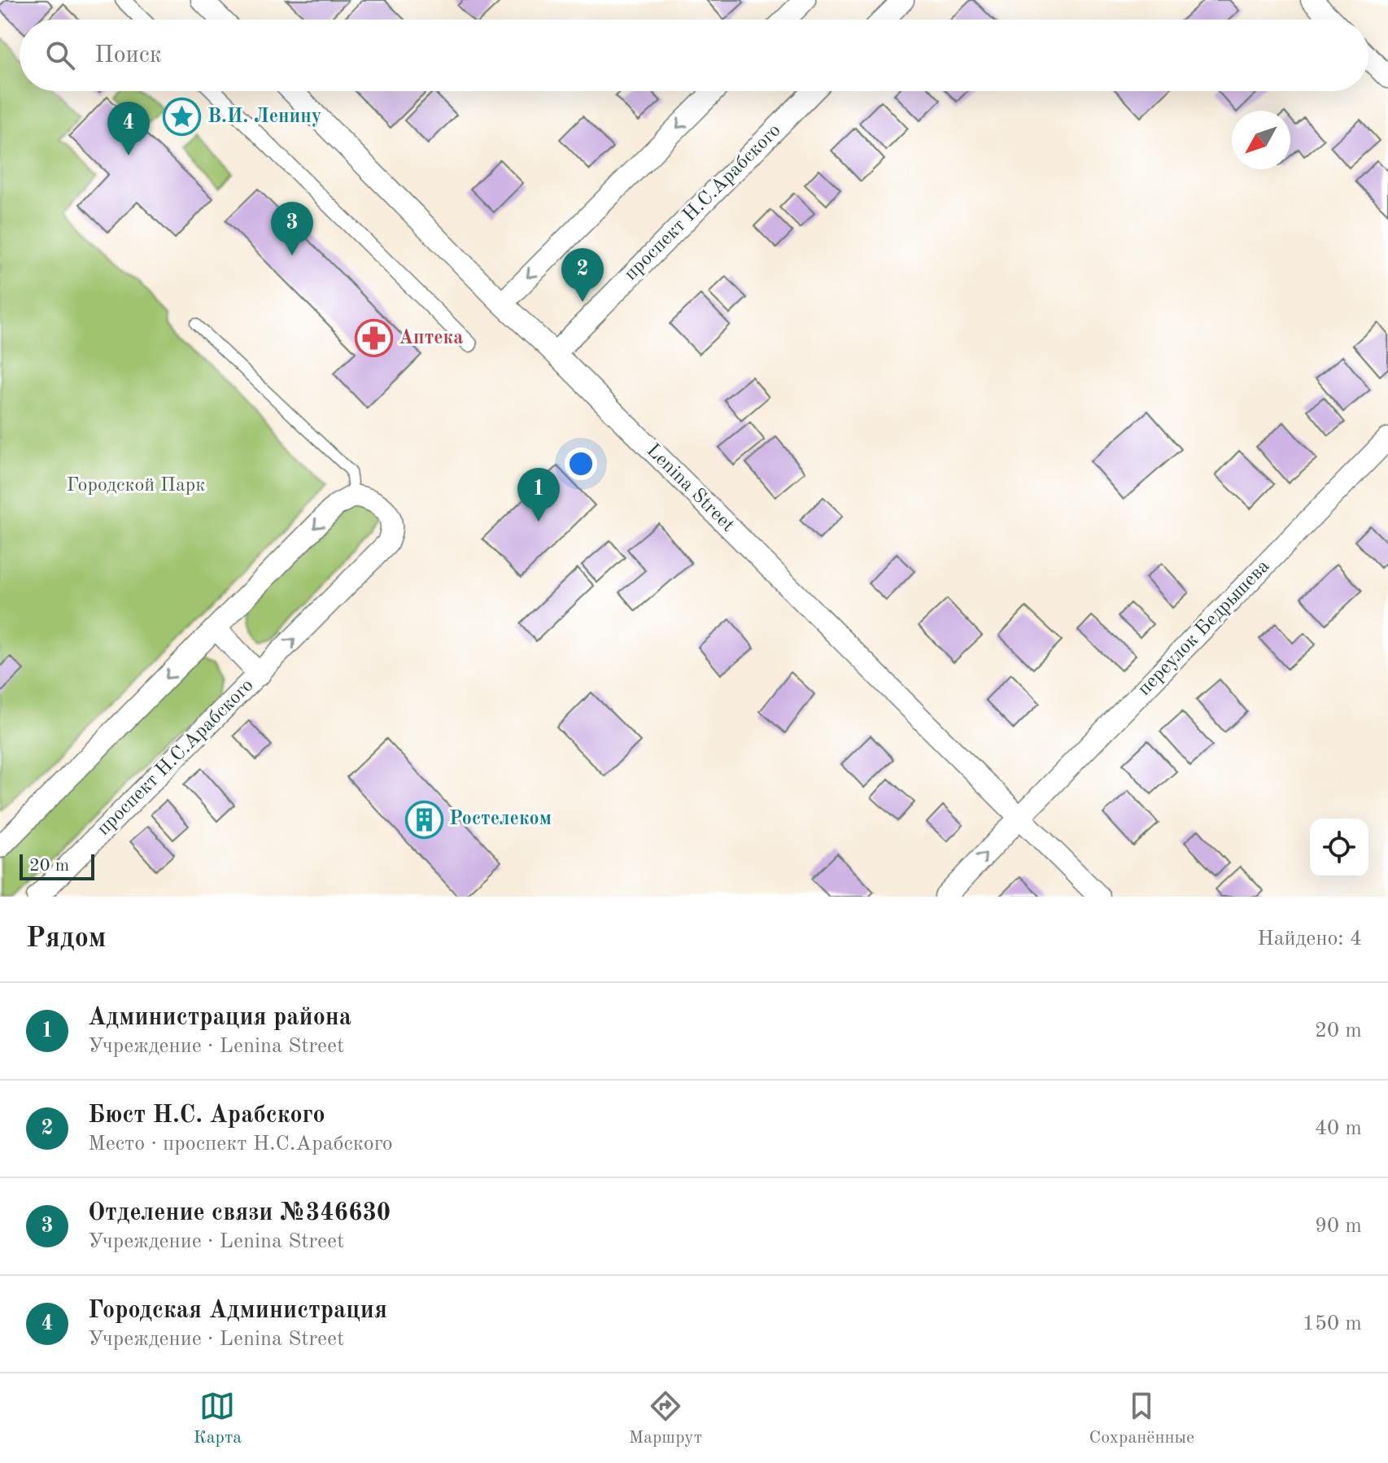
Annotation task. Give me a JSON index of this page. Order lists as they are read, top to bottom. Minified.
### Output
{"streets":{"street":["проспект Н.С.Арабского","Lenina Street","переулок Бедрышева"]},"crossings":[["проспект Н.С.Арабского","Lenina Street"],["Lenina Street","переулок Бедрышева"]],"parks":["Городской Парк"],"places":{"place":["В.И. Ленину"],"pharmacy":["Аптека"],"building":["Ростелеком"]},"scale_bar":"20 m","north":"bottom left","page":{"search":"Поиск","pins":["4","3","2","1"],"scale":"20 m","heading":["Рядом","Найдено: 4"],"list":[{"mark":"1","name":"Администрация района","note":"Учреждение · Lenina Street","value":"20 m"},{"mark":"2","name":"Бюст Н.С. Арабского","note":"Место · проспект Н.С.Арабского","value":"40 m"},{"mark":"3","name":"Отделение связи №346630","note":"Учреждение · Lenina Street","value":"90 m"},{"mark":"4","name":"Городская Администрация","note":"Учреждение · Lenina Street","value":"150 m"}],"nav":["Карта","Маршрут","Сохранённые"]}}
